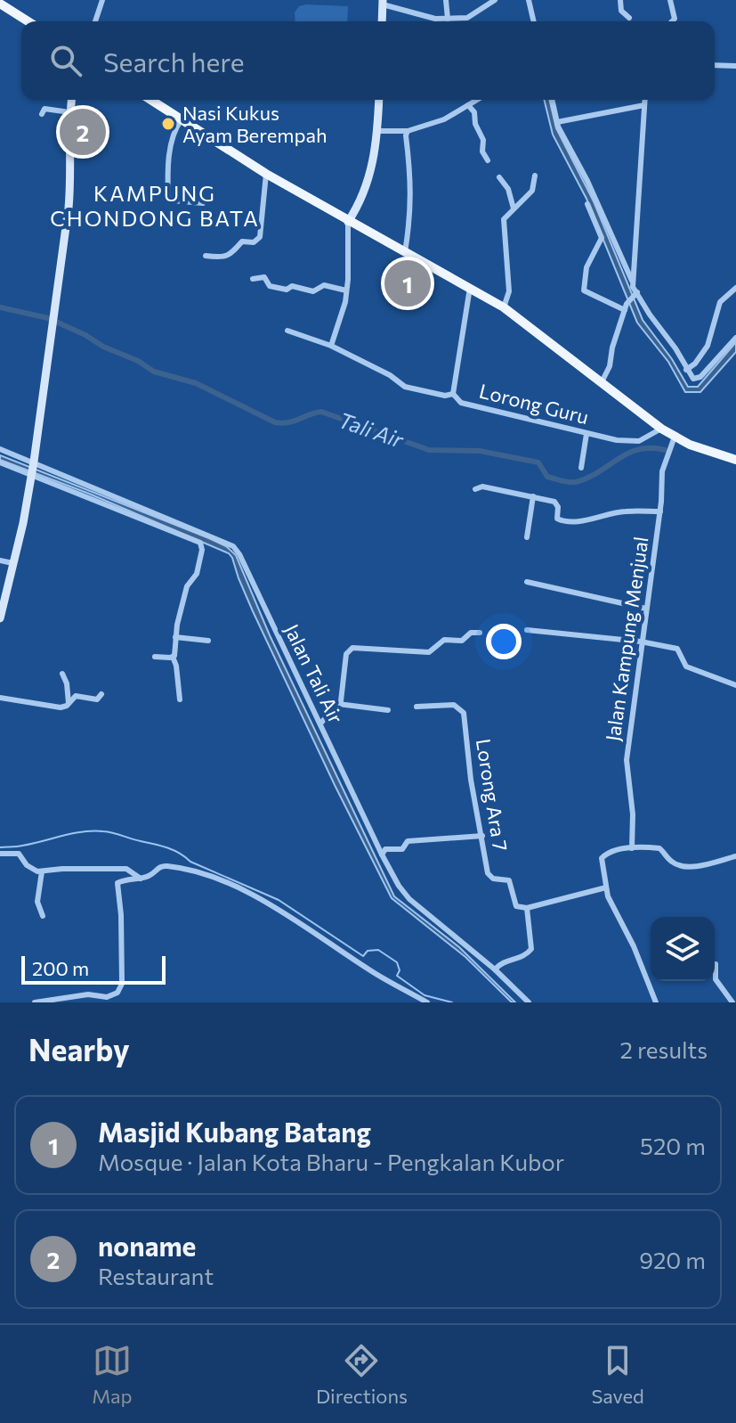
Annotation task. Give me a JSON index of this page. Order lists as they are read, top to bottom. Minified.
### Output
{"streets":{"street":["Lorong Guru","Jalan Kampung Menjual","Jalan Tali Air","Lorong Ara 7"]},"districts":["KAMPUNG CHONDONG BATA"],"water":["Tali Air"],"places":["Nasi Kukus Ayam Berempah"],"scale_bar":"200 m","page":{"search":"Search here","pins":["2","1"],"scale":"200 m","heading":["Nearby","2 results"],"list":[{"mark":"1","name":"Masjid Kubang Batang","note":"Mosque · Jalan Kota Bharu - Pengkalan Kubor","value":"520 m"},{"mark":"2","name":"noname","note":"Restaurant","value":"920 m"}],"nav":["Map","Directions","Saved"]}}
